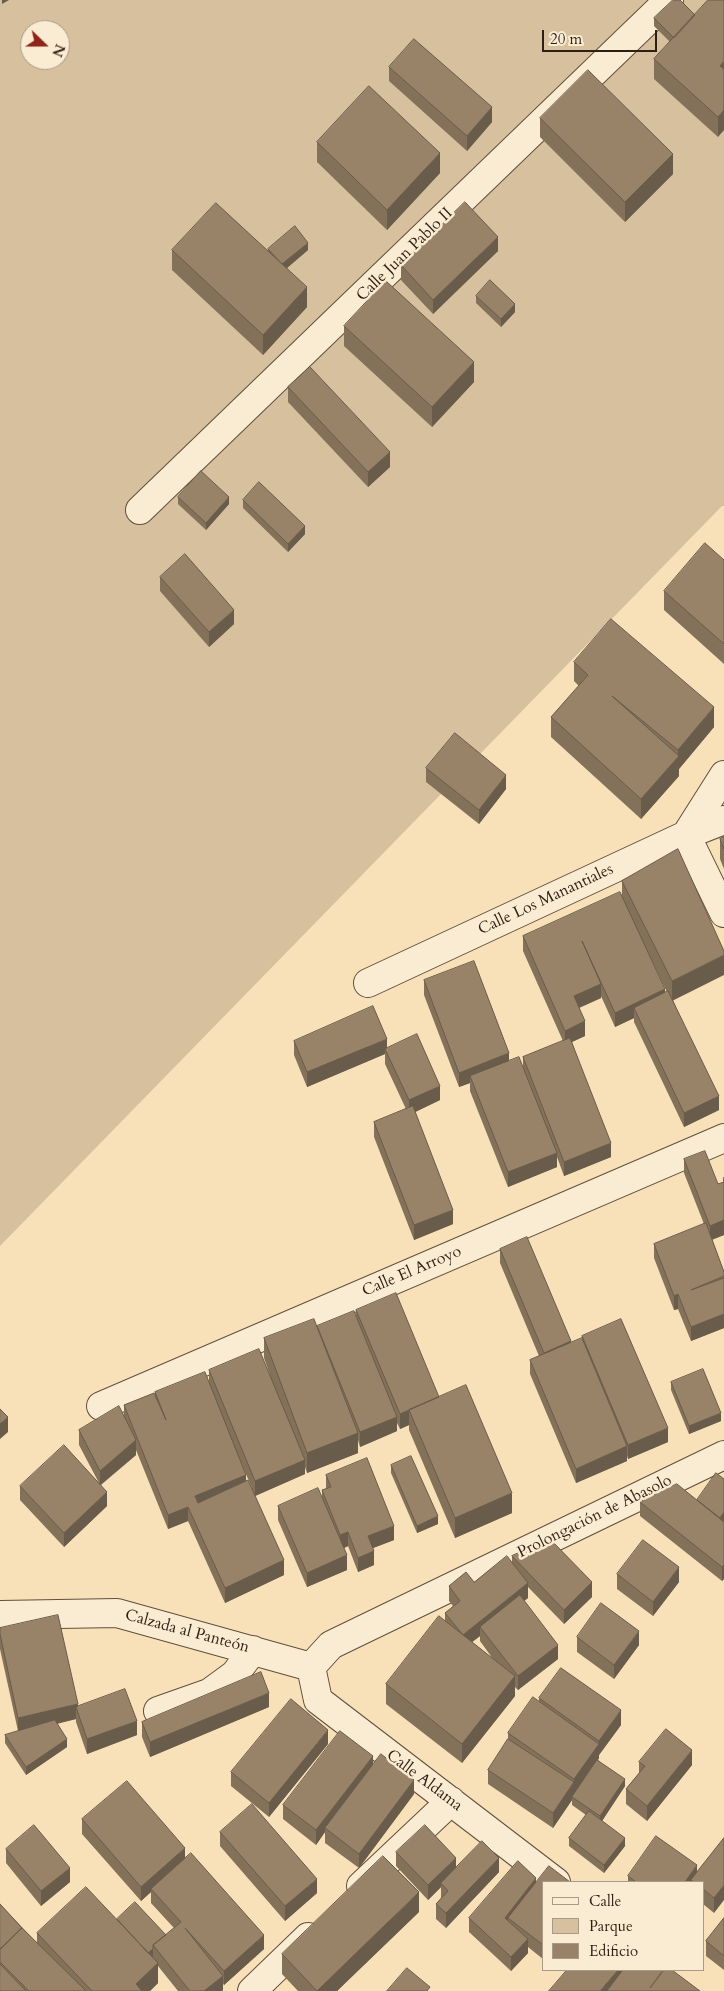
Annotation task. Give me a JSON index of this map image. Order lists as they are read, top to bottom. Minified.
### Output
{"streets":{"street":["Calle Juan Pablo II","Calle Los Manantiales","Calle El Arroyo","Prolongación de Abasolo","Calzada al Panteón","Calle Aldama"]},"crossings":[["Prolongación de Abasolo","Calzada al Panteón"],["Prolongación de Abasolo","Calle Aldama"],["Calzada al Panteón","Calle Aldama"]],"legend":["Calle","Parque","Edificio"],"scale_bar":"20 m","north":"right"}
